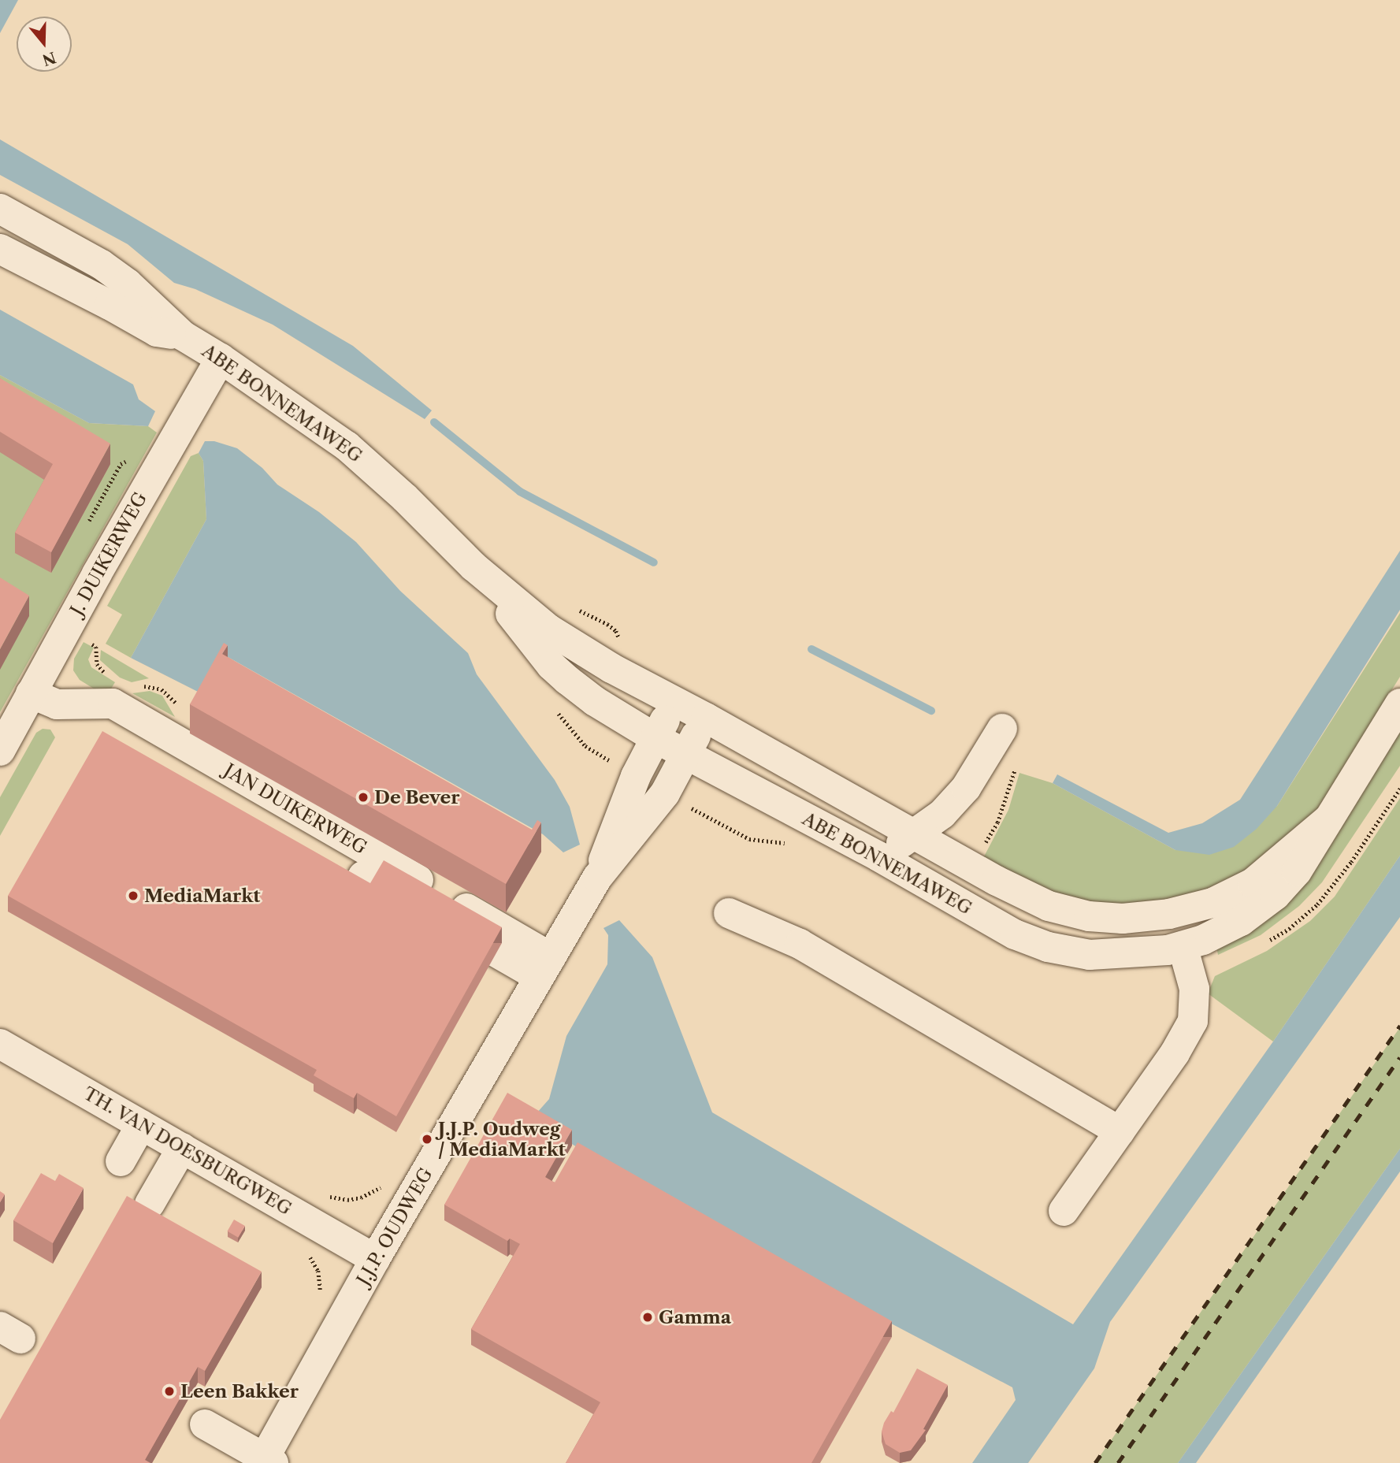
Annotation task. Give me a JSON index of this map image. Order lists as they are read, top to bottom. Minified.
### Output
{"streets":{"street":["ABE BONNEMAWEG","J. DUIKERWEG","JAN DUIKERWEG","TH. VAN DOESBURGWEG","J.J.P. OUDWEG"]},"crossings":[["ABE BONNEMAWEG","J. DUIKERWEG"],["ABE BONNEMAWEG","J.J.P. OUDWEG"],["J. DUIKERWEG","JAN DUIKERWEG"],["JAN DUIKERWEG","J.J.P. OUDWEG"],["TH. VAN DOESBURGWEG","J.J.P. OUDWEG"]],"places":["De Bever","MediaMarkt","J.J.P. Oudweg / MediaMarkt","Gamma","Leen Bakker"],"north":"bottom"}
